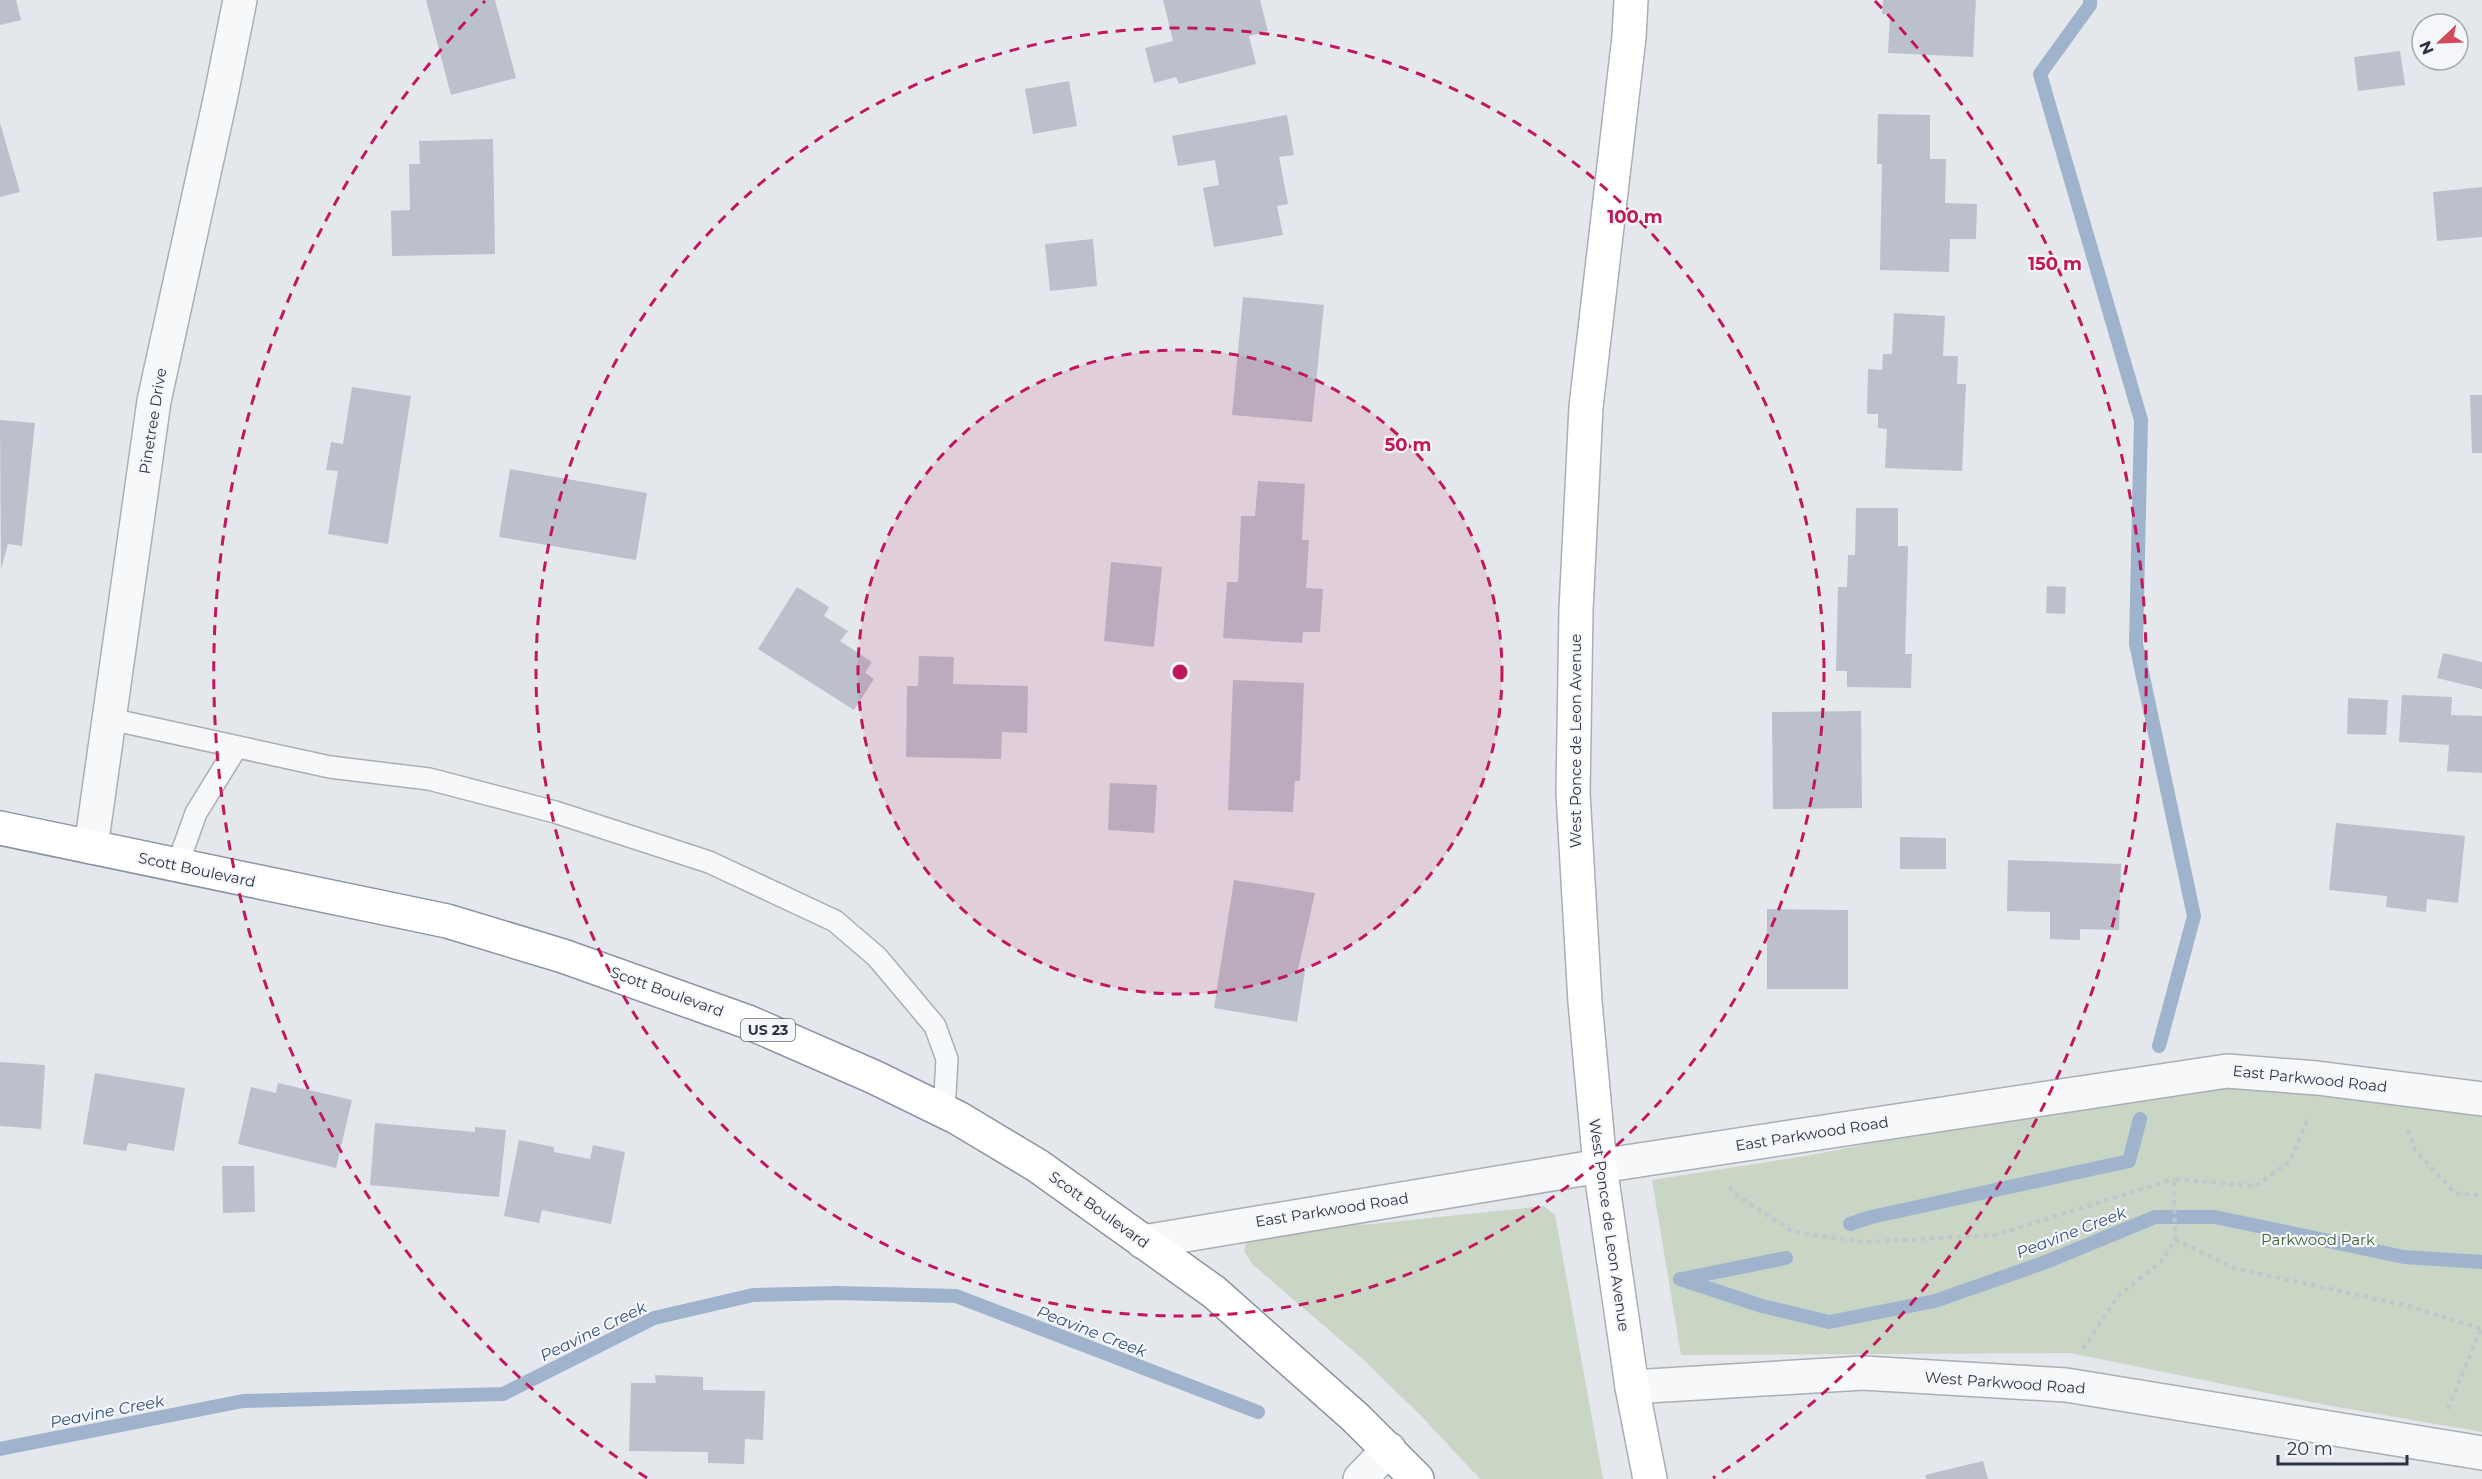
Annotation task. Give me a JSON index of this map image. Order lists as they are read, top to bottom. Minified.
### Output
{"streets":{"main road":["West Ponce de Leon Avenue","Scott Boulevard","US 23"],"street":["Pinetree Drive","East Parkwood Road","West Parkwood Road"]},"crossings":[["Pinetree Drive","Scott Boulevard"],["West Ponce de Leon Avenue","East Parkwood Road"],["West Ponce de Leon Avenue","West Parkwood Road"],["Scott Boulevard","East Parkwood Road"]],"water":["Peavine Creek"],"parks":["Parkwood Park"],"scale_bar":"20 m","north":"bottom left","rings":["100 m","150 m","50 m"]}
